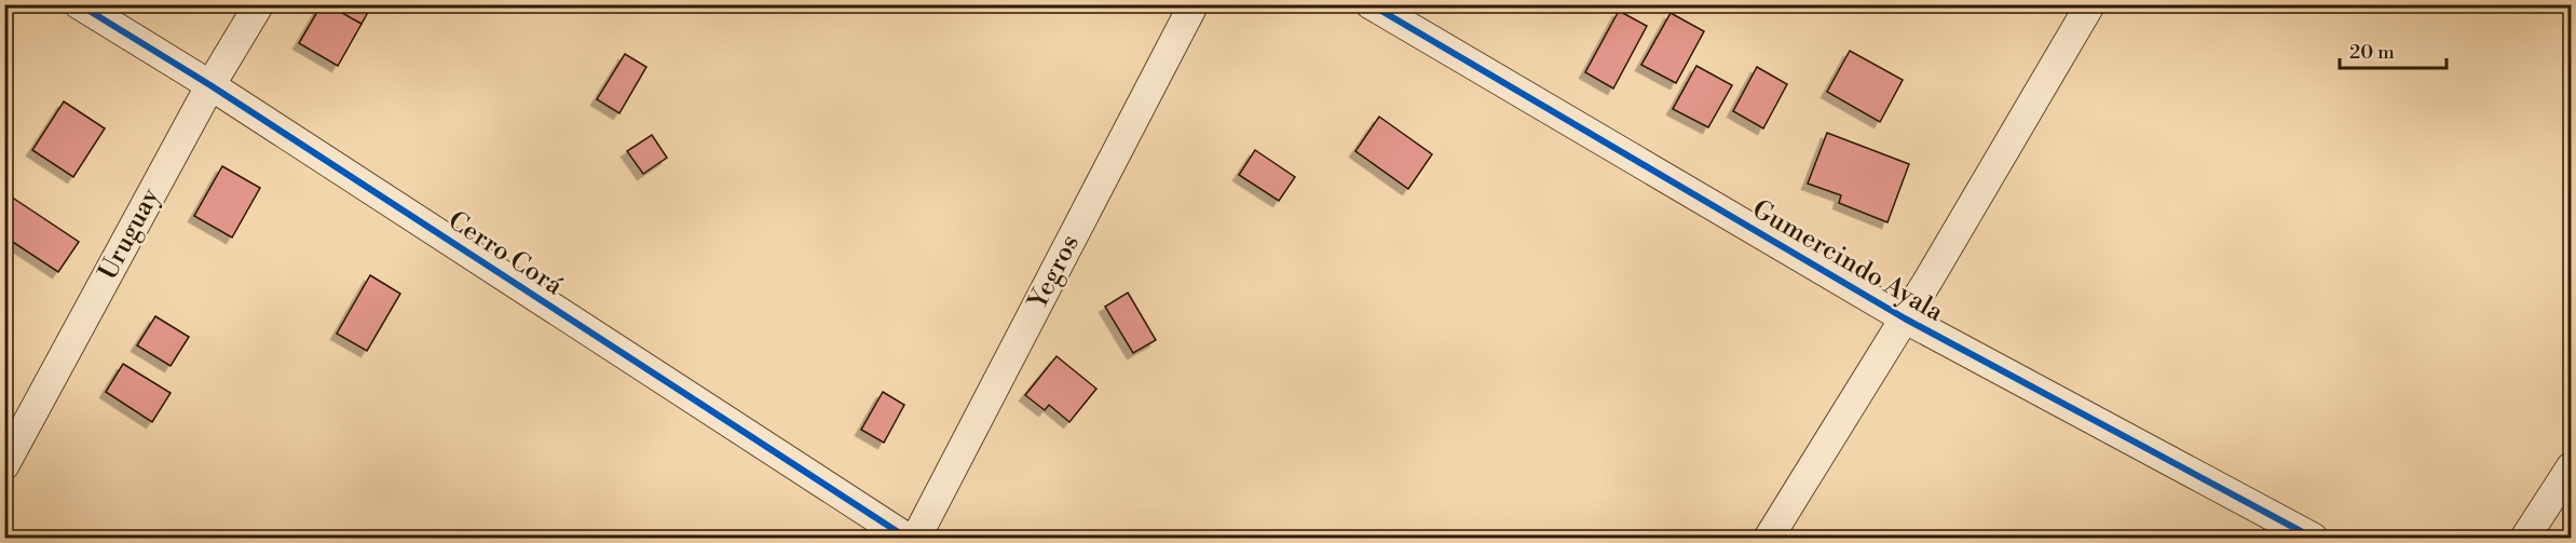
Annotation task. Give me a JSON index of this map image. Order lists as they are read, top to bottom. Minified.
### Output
{"streets":{"street":["Uruguay","Cerro Corá","Gumercindo Ayala","Yegros"]},"crossings":[["Uruguay","Cerro Corá"]],"scale_bar":"20 m"}
